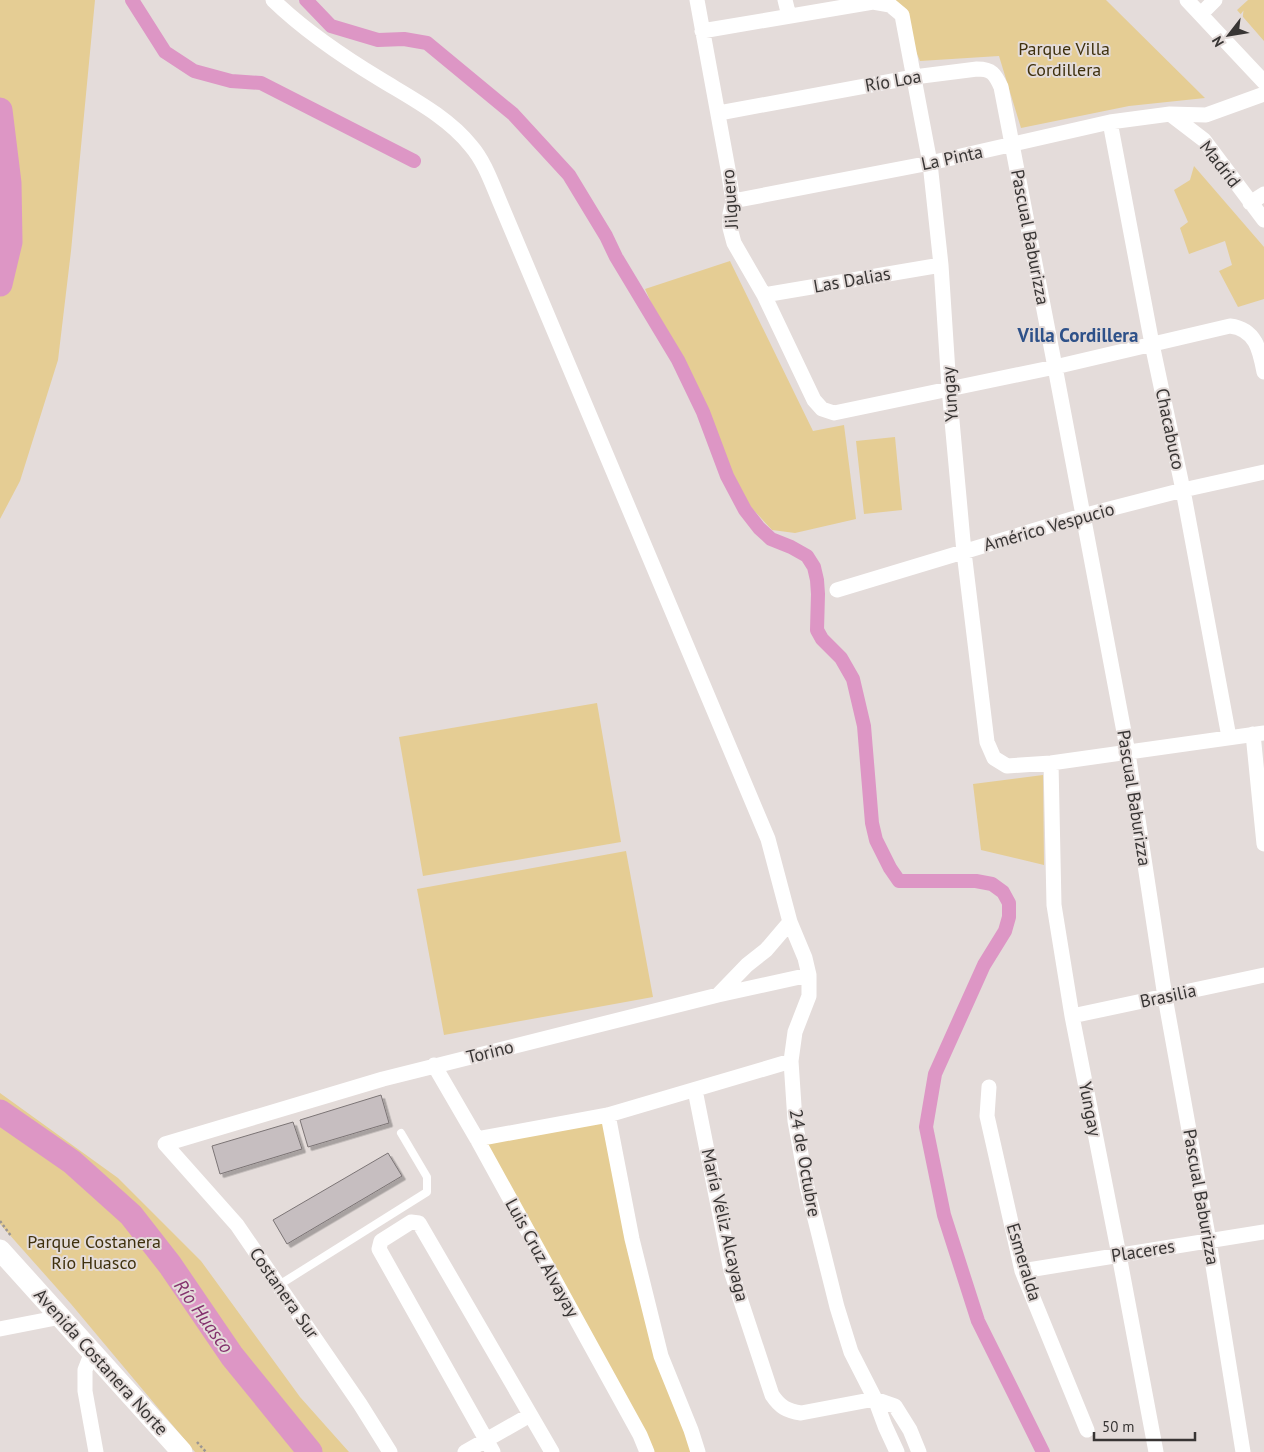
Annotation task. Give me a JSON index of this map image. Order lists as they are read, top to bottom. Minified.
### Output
{"streets":{"main road":["Avenida Costanera Norte"],"street":["Río Loa","La Pinta","Madrid","Jilguero","Pascual Baburizza","Las Dalias","Yungay","Chacabuco","Américo Vespucio","Brasilia","Torino","24 de Octubre","María Véliz Alcayaga","Placeres","Luis Cruz Alvayay","Esmeralda","Costanera Sur"]},"crossings":[["Río Loa","La Pinta"],["Río Loa","Jilguero"],["Río Loa","Pascual Baburizza"],["Río Loa","Yungay"],["La Pinta","Madrid"],["La Pinta","Jilguero"],["La Pinta","Pascual Baburizza"],["La Pinta","Yungay"],["La Pinta","Chacabuco"],["Jilguero","Las Dalias"],["Jilguero","Yungay"],["Pascual Baburizza","Américo Vespucio"],["Pascual Baburizza","Brasilia"],["Pascual Baburizza","Placeres"],["Las Dalias","Yungay"],["Yungay","Américo Vespucio"],["Yungay","Brasilia"],["Yungay","Placeres"],["Chacabuco","Américo Vespucio"],["Torino","24 de Octubre"],["Torino","Luis Cruz Alvayay"],["Torino","Costanera Sur"],["24 de Octubre","María Véliz Alcayaga"],["Placeres","Esmeralda"]],"districts":["Villa Cordillera"],"water":["Río Huasco"],"parks":["Parque Villa Cordillera","Parque Costanera Río Huasco"],"scale_bar":"50 m","north":"bottom left"}
